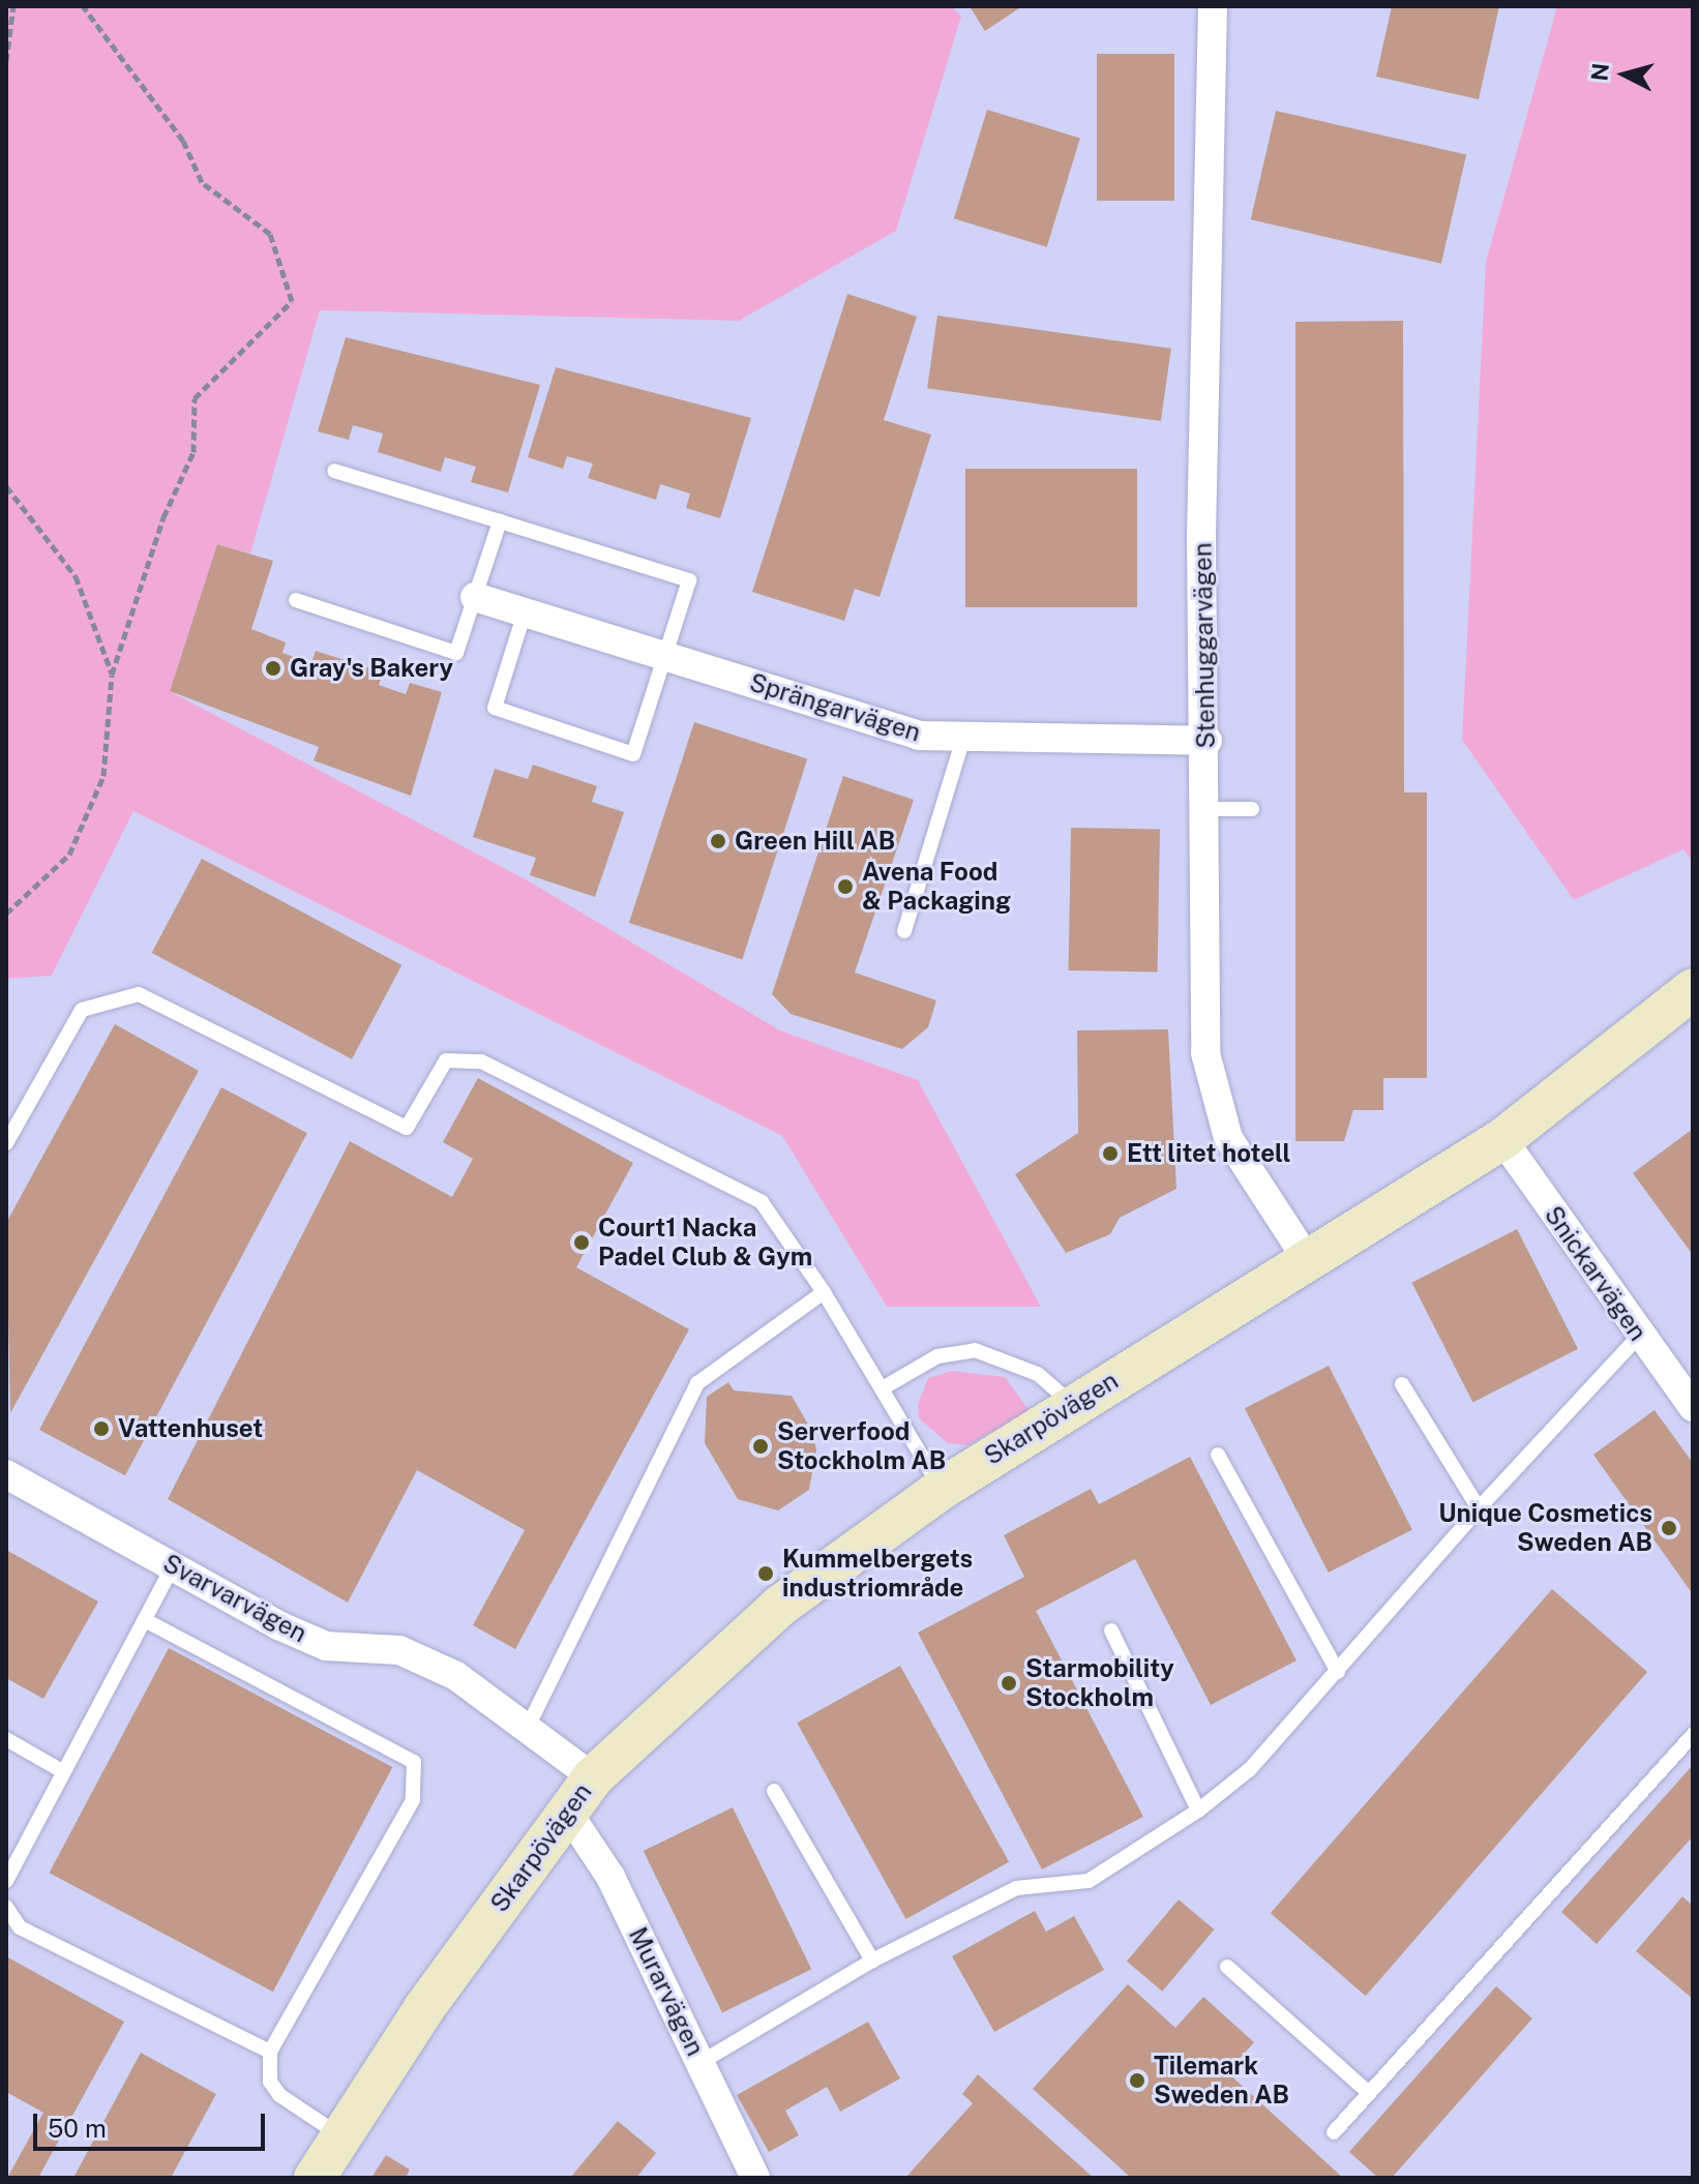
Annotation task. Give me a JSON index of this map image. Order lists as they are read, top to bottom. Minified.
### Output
{"streets":{"street":["Stenhuggarvägen","Sprängarvägen","Snickarvägen","Skarpövägen","Svarvarvägen","Murarvägen"]},"crossings":[["Stenhuggarvägen","Sprängarvägen"],["Stenhuggarvägen","Skarpövägen"],["Snickarvägen","Skarpövägen"],["Skarpövägen","Svarvarvägen"],["Skarpövägen","Murarvägen"]],"places":["Gray's Bakery","Green Hill AB","Avena Food & Packaging","Ett litet hotell","Court1 Nacka Padel Club & Gym","Vattenhuset","Serverfood Stockholm AB","Unique Cosmetics Sweden AB","Kummelbergets industriområde","Starmobility Stockholm","Tilemark Sweden AB"],"scale_bar":"50 m","north":"left"}
